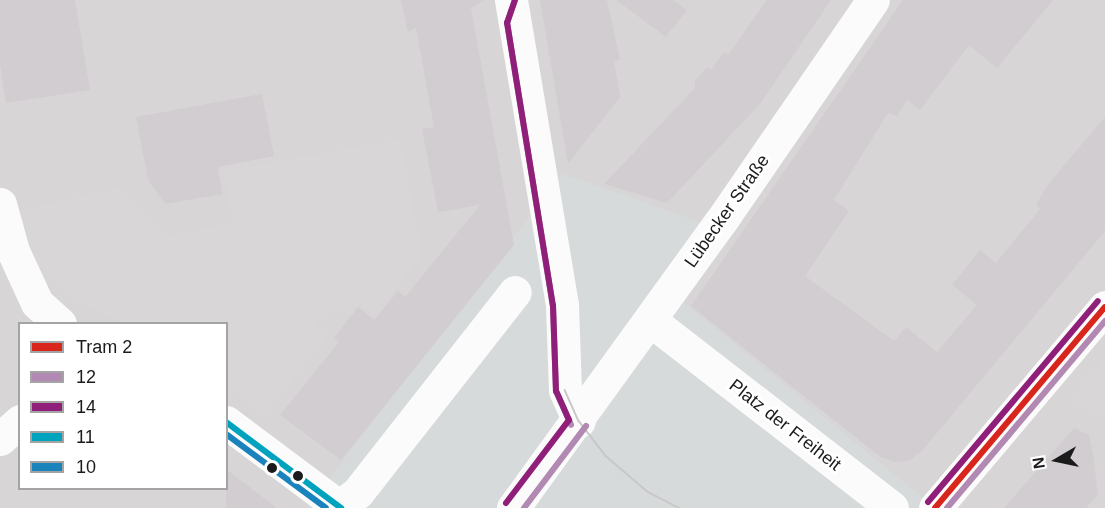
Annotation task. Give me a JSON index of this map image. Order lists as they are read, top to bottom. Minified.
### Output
{"streets":{"street":["Lübecker Straße","Platz der Freiheit"]},"crossings":[["Lübecker Straße","Platz der Freiheit"]],"lines":["transit line 12","transit line 14","tram line 2","transit line 11","transit line 10"],"legend":["Tram 2","12","14","11","10"],"north":"left"}
